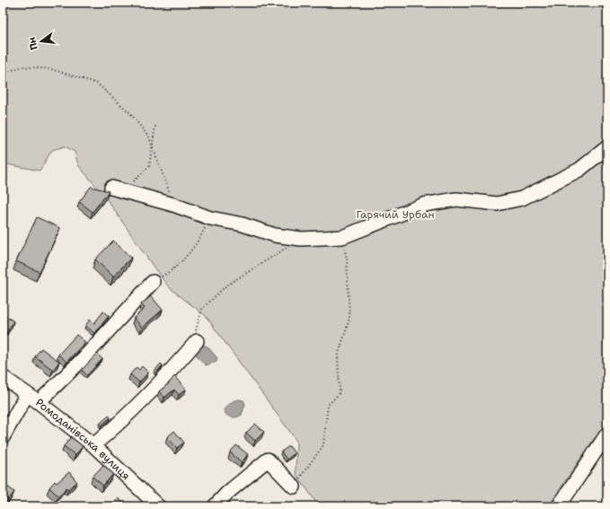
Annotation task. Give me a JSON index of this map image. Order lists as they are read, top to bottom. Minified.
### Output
{"streets":{"street":["Ромоданівська вулиця"]},"parks":["Гарячий Урбан"],"north":"left"}
